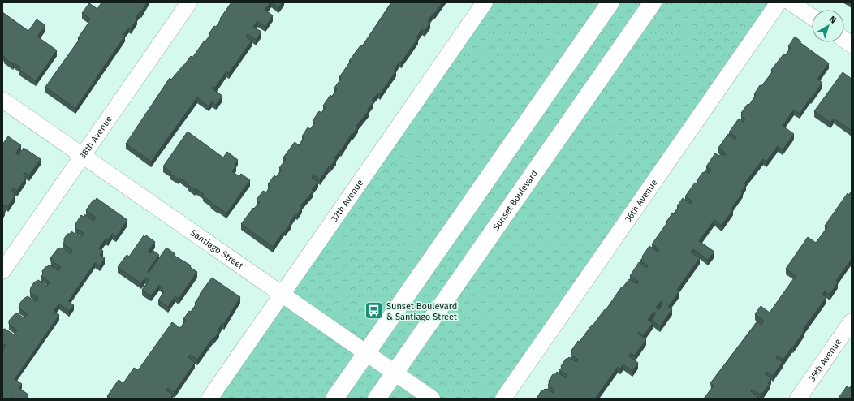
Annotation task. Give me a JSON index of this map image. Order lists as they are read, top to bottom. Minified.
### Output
{"streets":{"main road":["Sunset Boulevard"],"street":["38th Avenue","37th Avenue","36th Avenue","Santiago Street","35th Avenue"]},"crossings":[["38th Avenue","Santiago Street"],["37th Avenue","Santiago Street"],["Sunset Boulevard","Santiago Street"]],"places":{"bus stop":["Sunset Boulevard & Santiago Street"]},"north":"top right"}
